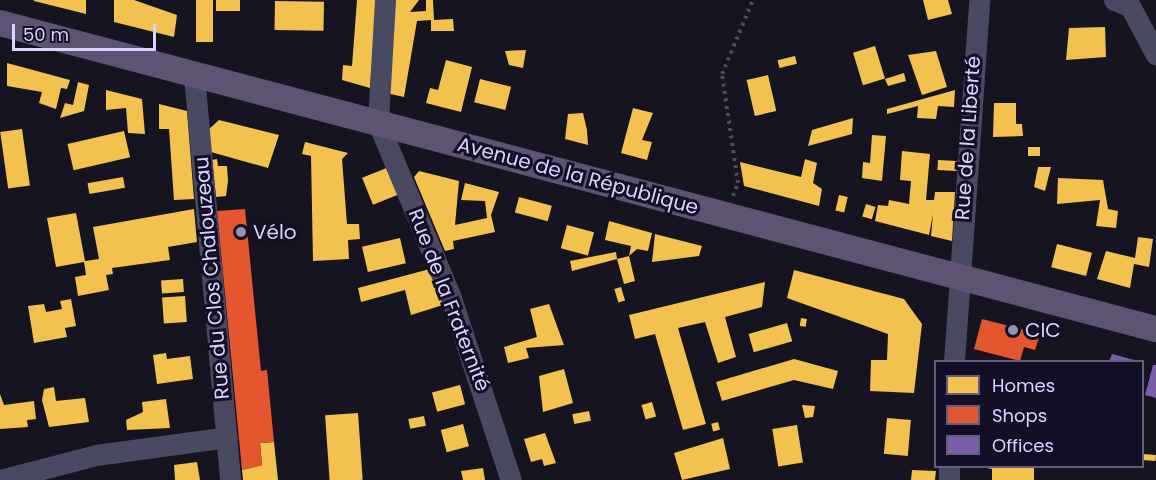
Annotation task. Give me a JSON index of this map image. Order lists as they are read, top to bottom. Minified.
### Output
{"streets":{"main road":["Avenue de la République"],"street":["Rue de la Liberté","Rue du Clos Chalouzeau","Rue de la Fraternité"]},"crossings":[["Rue de la Liberté","Avenue de la République"],["Avenue de la République","Rue du Clos Chalouzeau"],["Avenue de la République","Rue de la Fraternité"]],"places":["Vélo","CIC"],"legend":["Homes","Shops","Offices"],"scale_bar":"50 m"}
